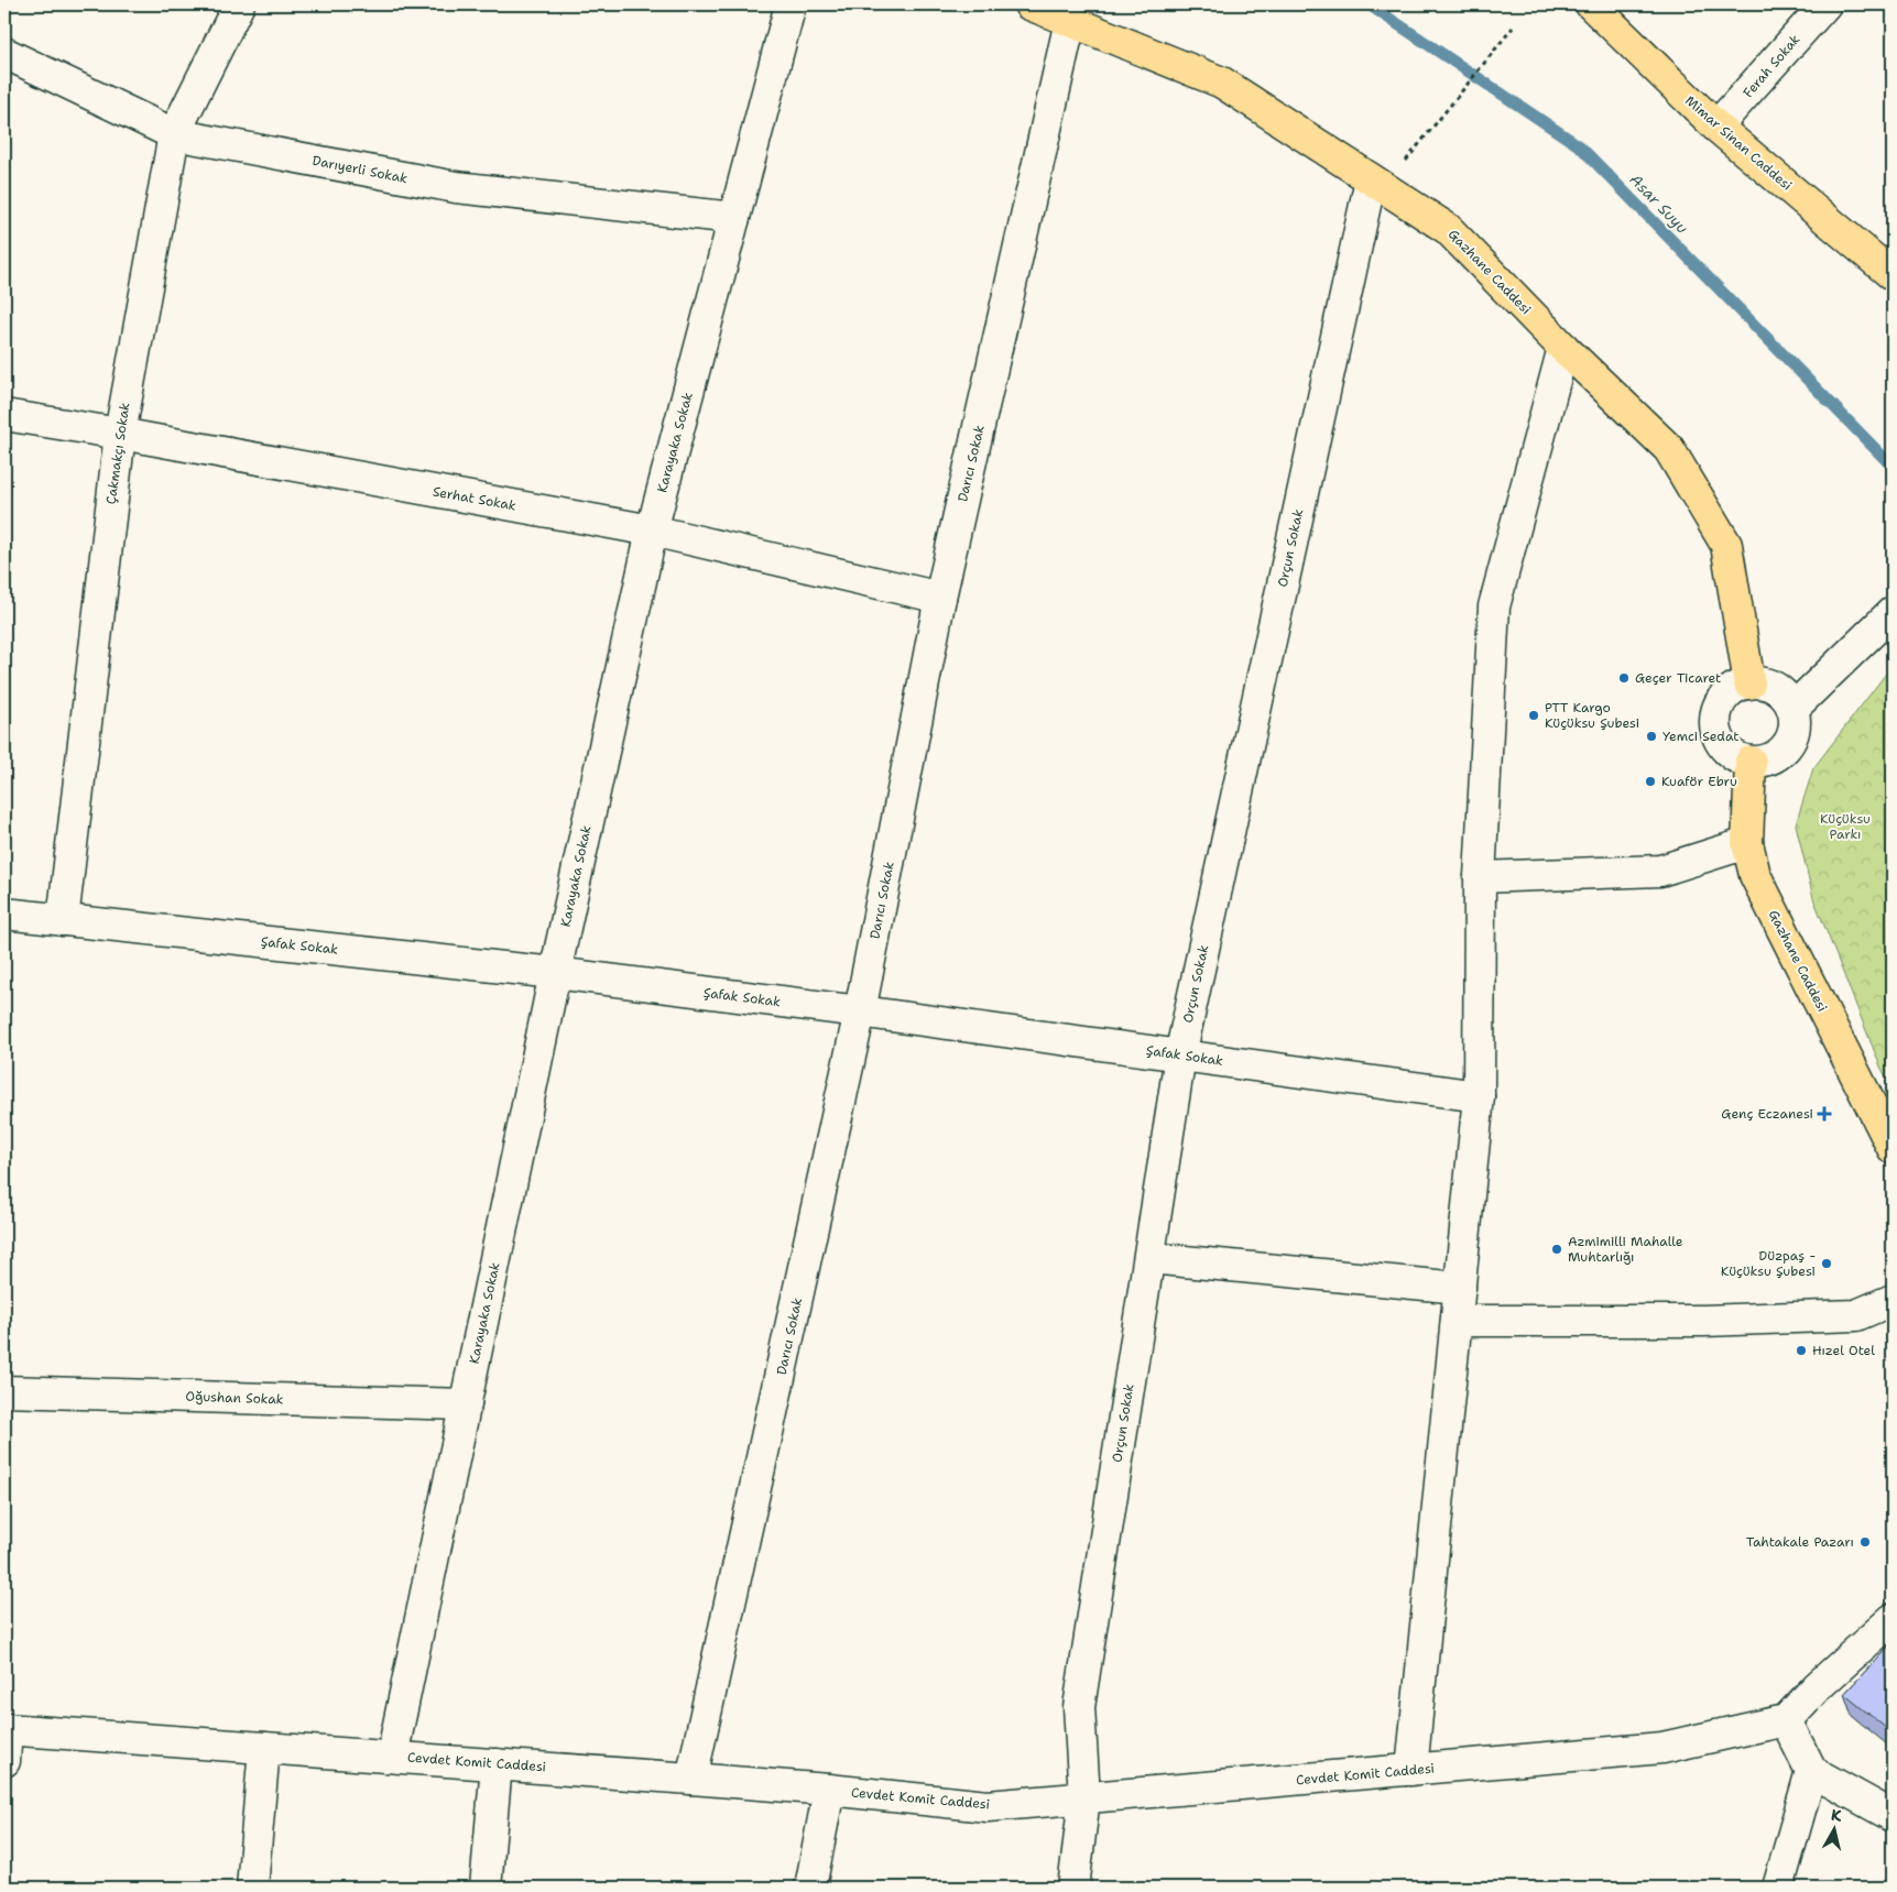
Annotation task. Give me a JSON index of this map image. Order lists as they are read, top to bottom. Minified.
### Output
{"streets":{"main road":["Mimar Sinan Caddesi","Gazhane Caddesi"],"street":["Ferah Sokak","Darıyerli Sokak","Karayaka Sokak","Çakmakçı Sokak","Darıcı Sokak","Serhat Sokak","Orçun Sokak","Şafak Sokak","Oğushan Sokak","Cevdet Komit Caddesi"]},"crossings":[["Ferah Sokak","Mimar Sinan Caddesi"],["Darıyerli Sokak","Karayaka Sokak"],["Darıyerli Sokak","Çakmakçı Sokak"],["Gazhane Caddesi","Darıcı Sokak"],["Gazhane Caddesi","Orçun Sokak"],["Karayaka Sokak","Serhat Sokak"],["Karayaka Sokak","Şafak Sokak"],["Karayaka Sokak","Oğushan Sokak"],["Karayaka Sokak","Cevdet Komit Caddesi"],["Çakmakçı Sokak","Serhat Sokak"],["Çakmakçı Sokak","Şafak Sokak"],["Darıcı Sokak","Serhat Sokak"],["Darıcı Sokak","Şafak Sokak"],["Darıcı Sokak","Cevdet Komit Caddesi"],["Orçun Sokak","Şafak Sokak"],["Orçun Sokak","Cevdet Komit Caddesi"]],"water":["Asar Suyu"],"parks":["Küçüksu Parkı"],"places":{"other":["Geçer Ticaret","PTT Kargo Küçüksu Şubesi","Yemci Sedat","Kuaför Ebru","Azmimilli Mahalle Muhtarlığı","Düzpaş - Küçüksu Şubesi","Hızel Otel","Tahtakale Pazarı"],"health":["Genç Eczanesi"]},"north":"top"}
